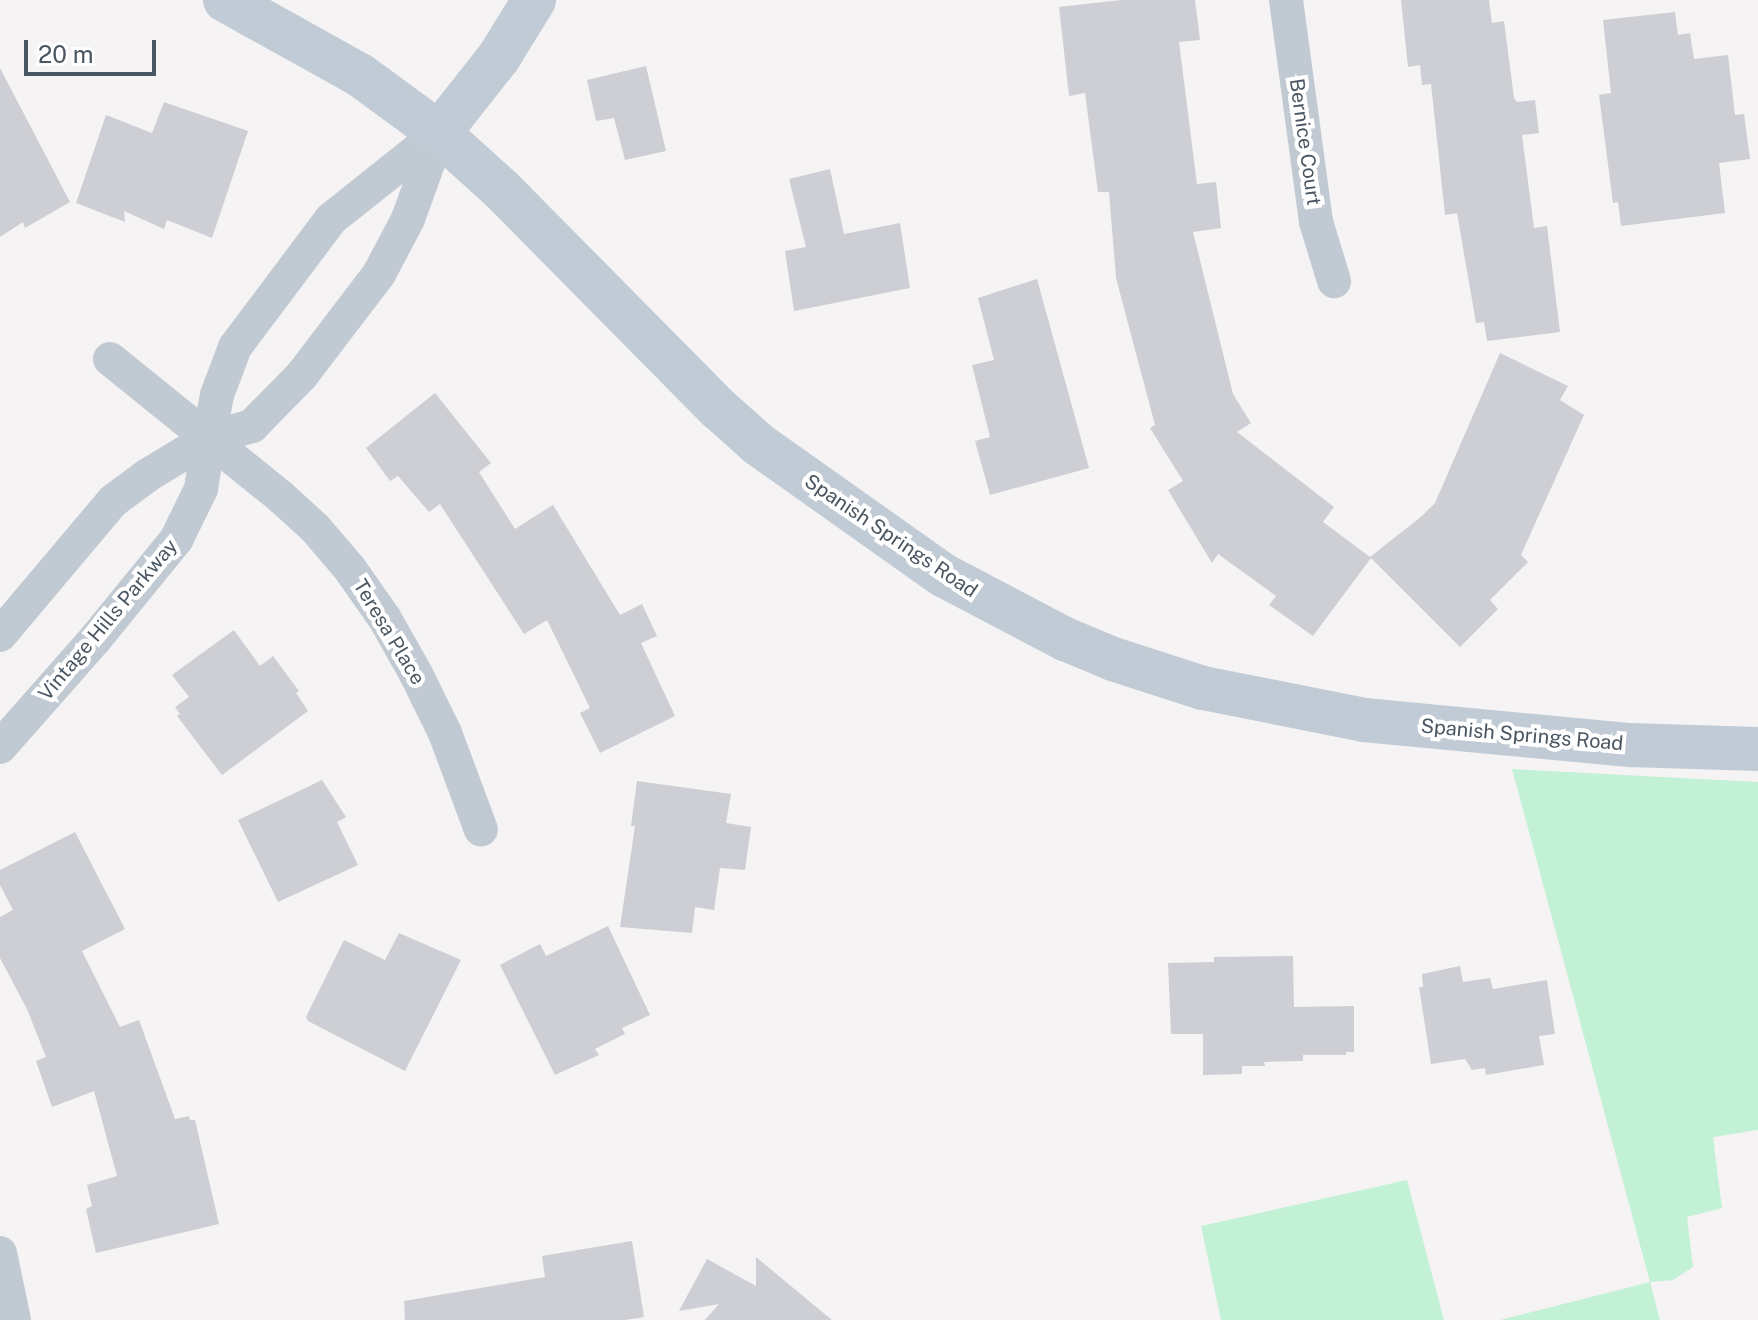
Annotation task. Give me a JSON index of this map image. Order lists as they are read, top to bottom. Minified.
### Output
{"streets":{"street":["Bernice Court","Spanish Springs Road","Vintage Hills Parkway","Teresa Place"]},"crossings":[["Spanish Springs Road","Vintage Hills Parkway"],["Vintage Hills Parkway","Teresa Place"]],"scale_bar":"20 m"}
